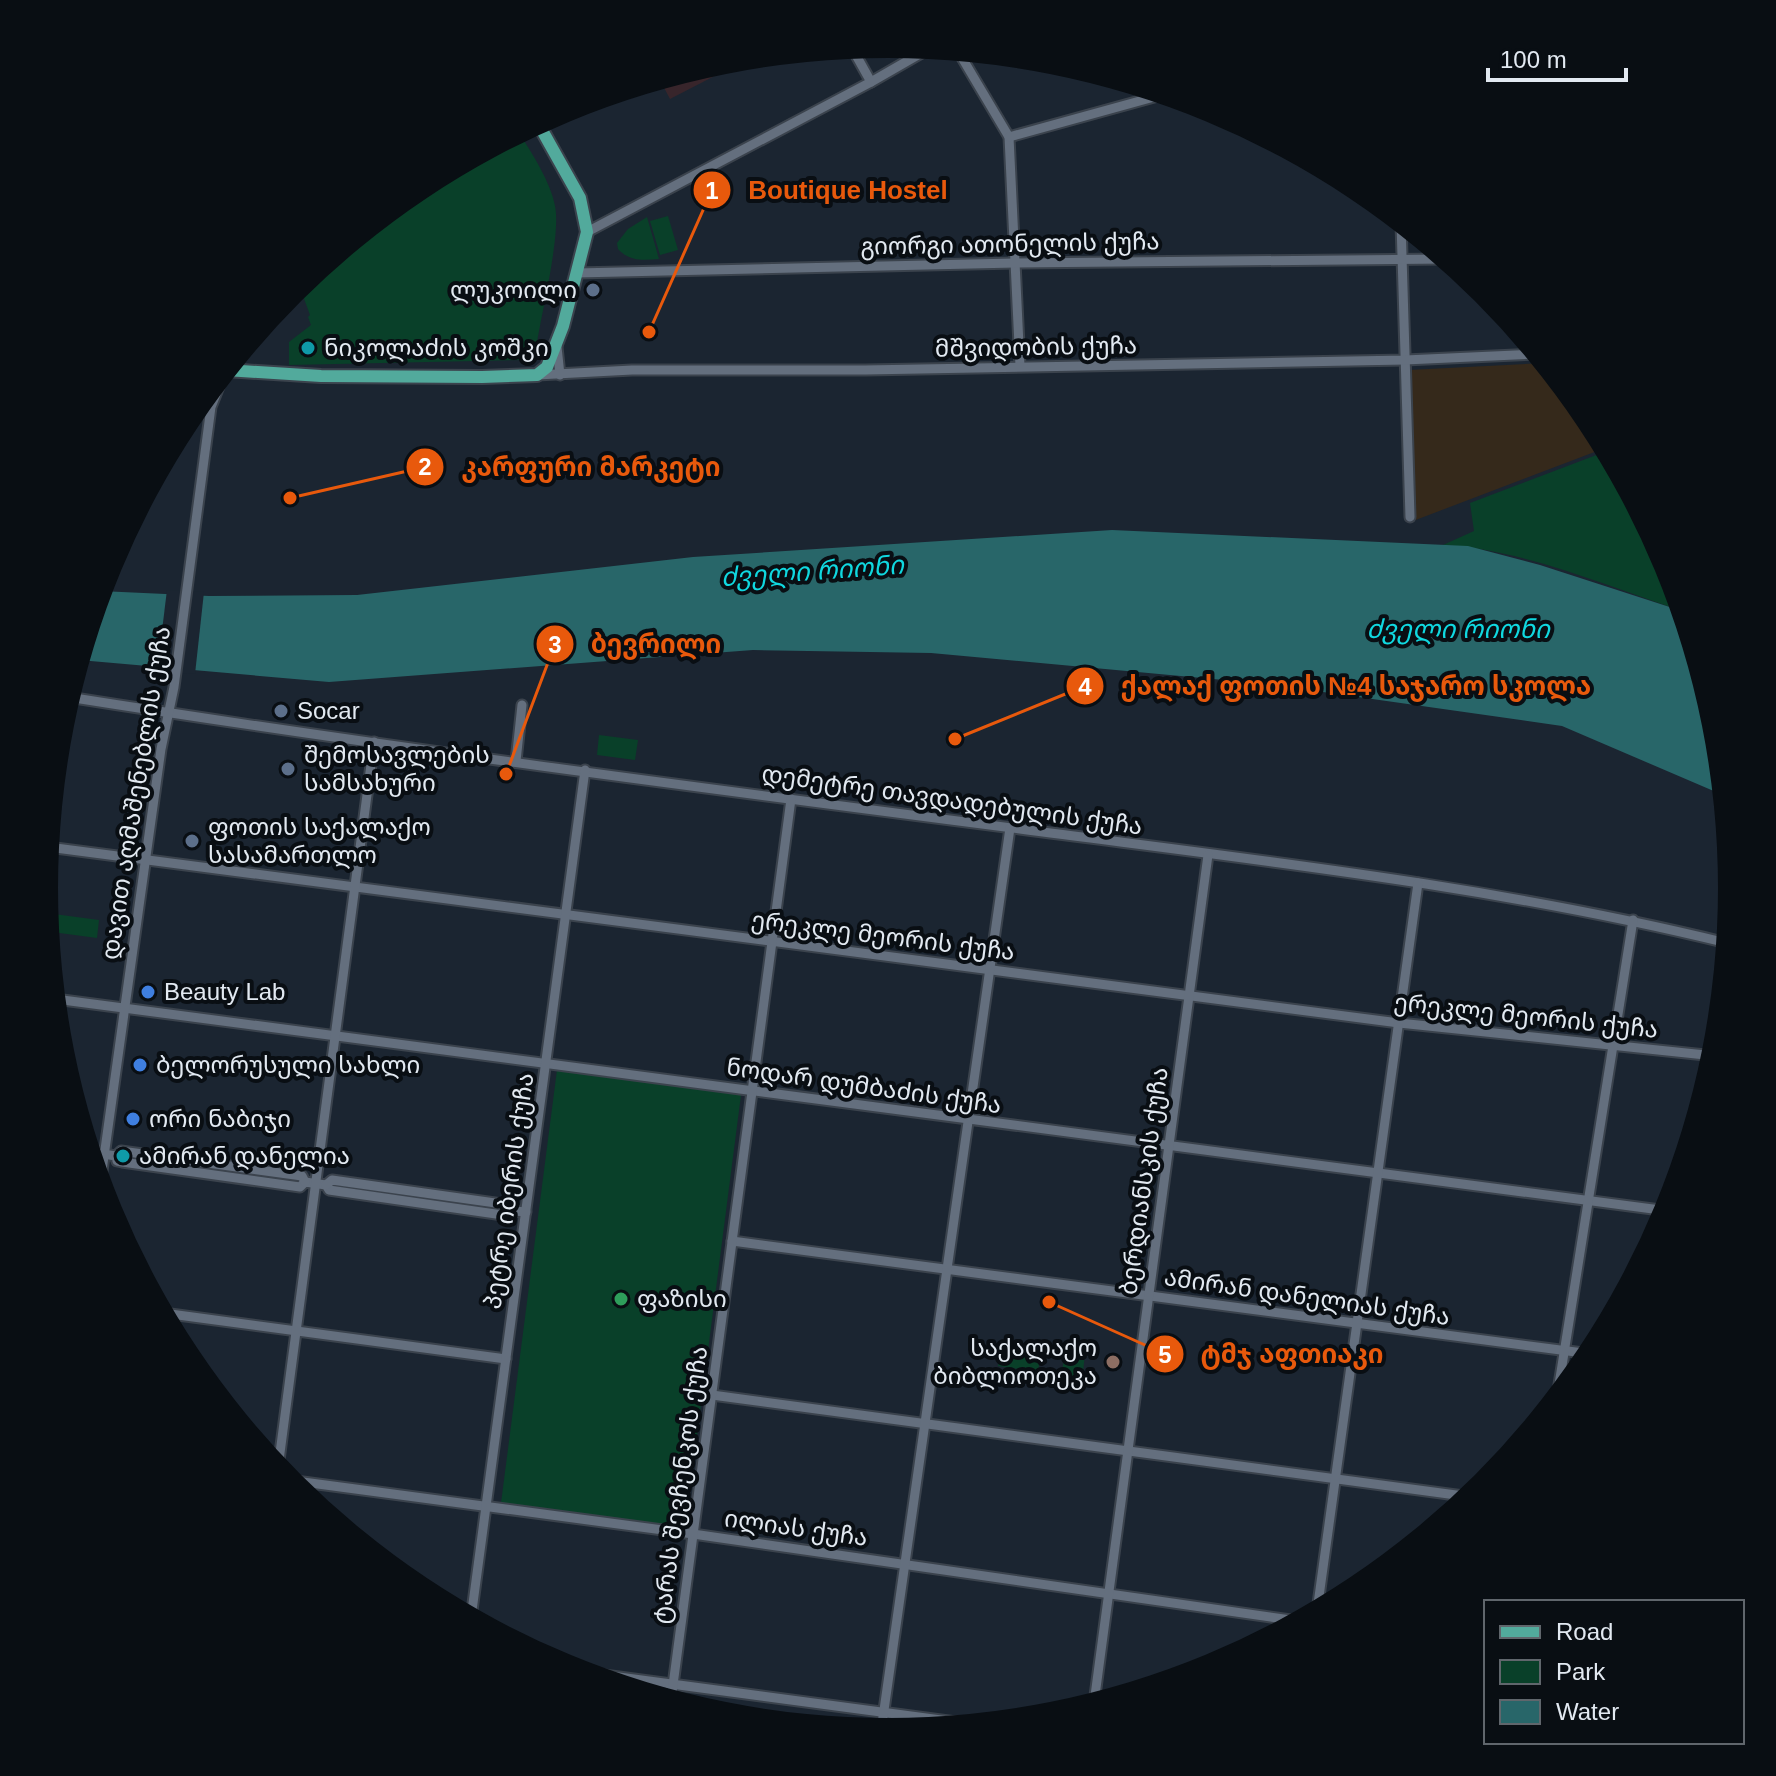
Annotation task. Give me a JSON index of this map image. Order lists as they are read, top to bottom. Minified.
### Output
{"streets":{"street":["გიორგი ათონელის ქუჩა","მშვიდობის ქუჩა","დავით აღმაშენებლის ქუჩა","დემეტრე თავდადებულის ქუჩა","ერეკლე მეორის ქუჩა","ნოდარ დუმბაძის ქუჩა","ბერდიანსკის ქუჩა","პეტრე იბერის ქუჩა","ამირან დანელიას ქუჩა","ტარას შევჩენკოს ქუჩა","ილიას ქუჩა"]},"crossings":[["დავით აღმაშენებლის ქუჩა","დემეტრე თავდადებულის ქუჩა"],["დავით აღმაშენებლის ქუჩა","ერეკლე მეორის ქუჩა"],["დავით აღმაშენებლის ქუჩა","ნოდარ დუმბაძის ქუჩა"],["დემეტრე თავდადებულის ქუჩა","ბერდიანსკის ქუჩა"],["დემეტრე თავდადებულის ქუჩა","პეტრე იბერის ქუჩა"],["დემეტრე თავდადებულის ქუჩა","ტარას შევჩენკოს ქუჩა"],["ერეკლე მეორის ქუჩა","ბერდიანსკის ქუჩა"],["ერეკლე მეორის ქუჩა","პეტრე იბერის ქუჩა"],["ერეკლე მეორის ქუჩა","ტარას შევჩენკოს ქუჩა"],["ნოდარ დუმბაძის ქუჩა","ბერდიანსკის ქუჩა"],["ნოდარ დუმბაძის ქუჩა","პეტრე იბერის ქუჩა"],["ნოდარ დუმბაძის ქუჩა","ტარას შევჩენკოს ქუჩა"],["ბერდიანსკის ქუჩა","ამირან დანელიას ქუჩა"],["ბერდიანსკის ქუჩა","ილიას ქუჩა"],["პეტრე იბერის ქუჩა","ილიას ქუჩა"],["ამირან დანელიას ქუჩა","ტარას შევჩენკოს ქუჩა"],["ტარას შევჩენკოს ქუჩა","ილიას ქუჩა"]],"water":["ძველი რიონი"],"places":["ლუკოილი","Boutique Hostel","ნიკოლაძის კოშკი","კარფური მარკეტი","Socar","ქალაქ ფოთის №4 საჯარო სკოლა","შემოსავლების სამსახური","ბევრილი","ფოთის საქალაქო სასამართლო","Beauty Lab","ბელორუსული სახლი","ორი ნაბიჯი","ამირან დანელია","ფაზისი","ტმჯ აფთიაკი","საქალაქო ბიბლიოთეკა"],"legend":["Road","Park","Water"],"scale_bar":"100 m"}
